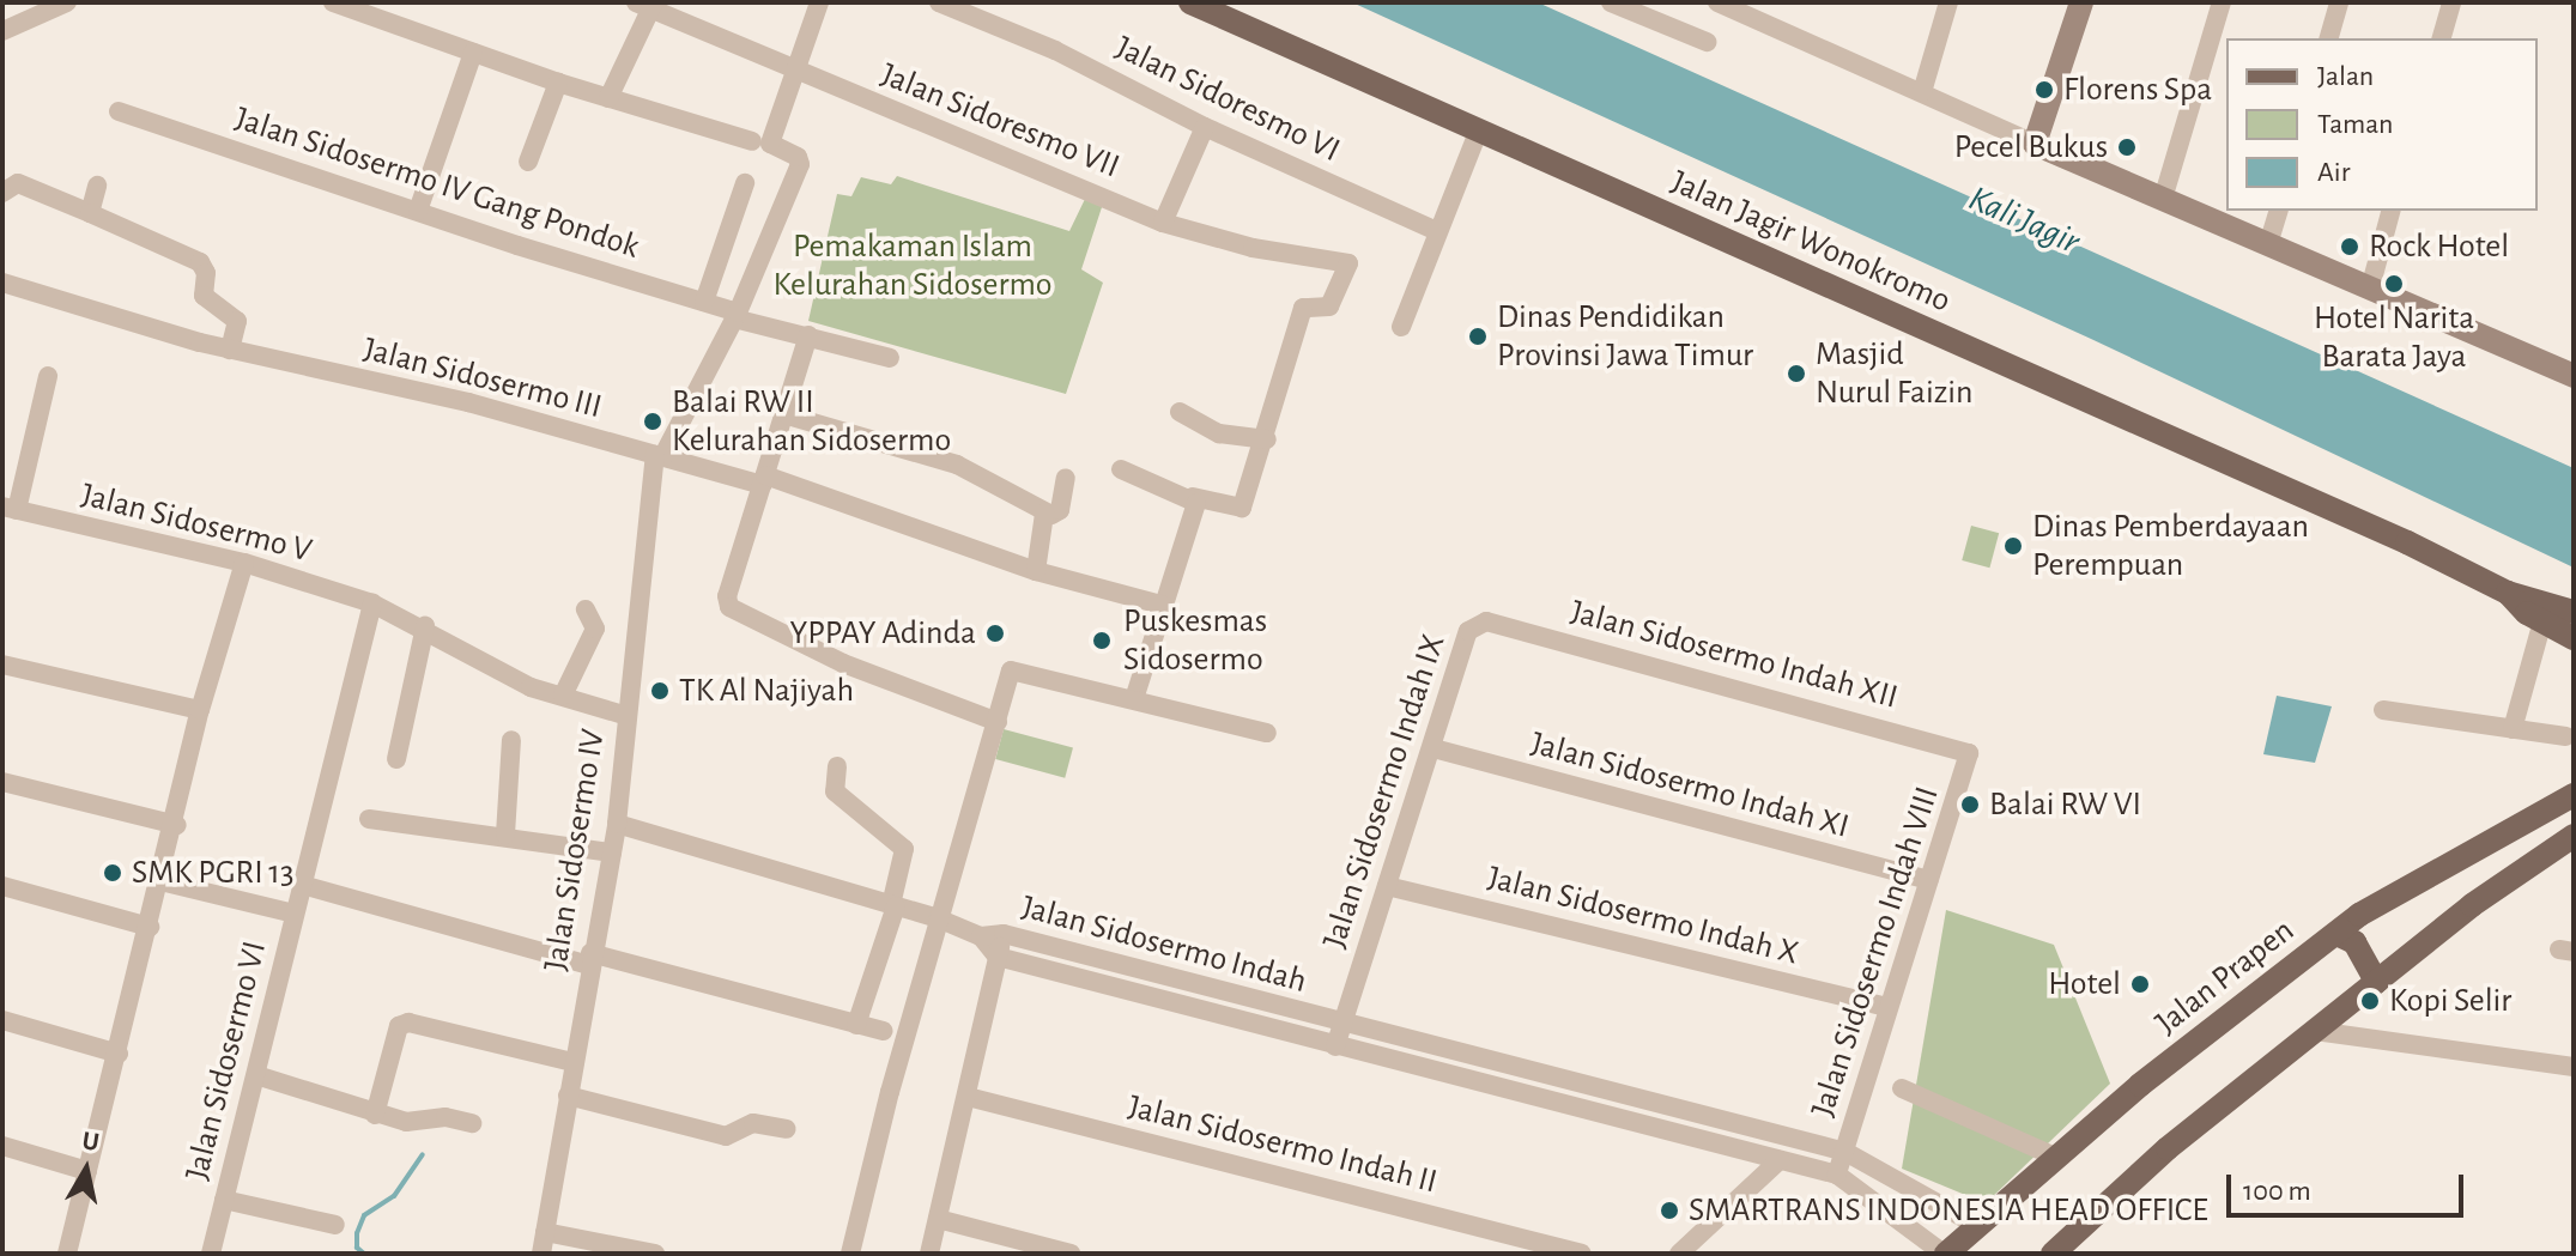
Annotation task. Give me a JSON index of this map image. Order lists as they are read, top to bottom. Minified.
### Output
{"streets":{"main road":["Jalan Jagir Wonokromo","Jalan Prapen"],"street":["Jalan Sidoresmo VI","Jalan Sidoresmo VII","Jalan Sidosermo IV Gang Pondok","Jalan Sidosermo III","Jalan Sidosermo V","Jalan Sidosermo Indah XII","Jalan Sidosermo Indah XI","Jalan Sidosermo Indah IX","Jalan Sidosermo IV","Jalan Sidosermo Indah X","Jalan Sidosermo Indah","Jalan Sidosermo Indah VIII","Jalan Sidosermo VI","Jalan Sidosermo Indah II"]},"crossings":[["Jalan Sidosermo IV Gang Pondok","Jalan Sidosermo IV"],["Jalan Sidosermo III","Jalan Sidosermo IV"],["Jalan Sidosermo V","Jalan Sidosermo IV"],["Jalan Sidosermo V","Jalan Sidosermo VI"],["Jalan Sidosermo Indah XII","Jalan Sidosermo Indah IX"],["Jalan Sidosermo Indah XII","Jalan Sidosermo Indah VIII"],["Jalan Sidosermo Indah XI","Jalan Sidosermo Indah IX"],["Jalan Sidosermo Indah XI","Jalan Sidosermo Indah VIII"],["Jalan Sidosermo Indah IX","Jalan Sidosermo Indah X"],["Jalan Sidosermo Indah IX","Jalan Sidosermo Indah"],["Jalan Sidosermo Indah X","Jalan Sidosermo Indah VIII"],["Jalan Sidosermo Indah","Jalan Sidosermo Indah VIII"],["Jalan Sidosermo Indah","Jalan Prapen"]],"water":["Kali Jagir"],"parks":["Pemakaman Islam Kelurahan Sidosermo"],"places":["Florens Spa","Pecel Bukus","Rock Hotel","Hotel Narita Barata Jaya","Dinas Pendidikan Provinsi Jawa Timur","Masjid Nurul Faizin","Balai RW II Kelurahan Sidosermo","Dinas Pemberdayaan Perempuan","YPPAY Adinda","Puskesmas Sidosermo","TK Al Najiyah","Balai RW VI","SMK PGRI 13","Hotel","Kopi Selir","SMARTRANS INDONESIA HEAD OFFICE"],"legend":["Jalan","Taman","Air"],"scale_bar":"100 m","north":"top"}
